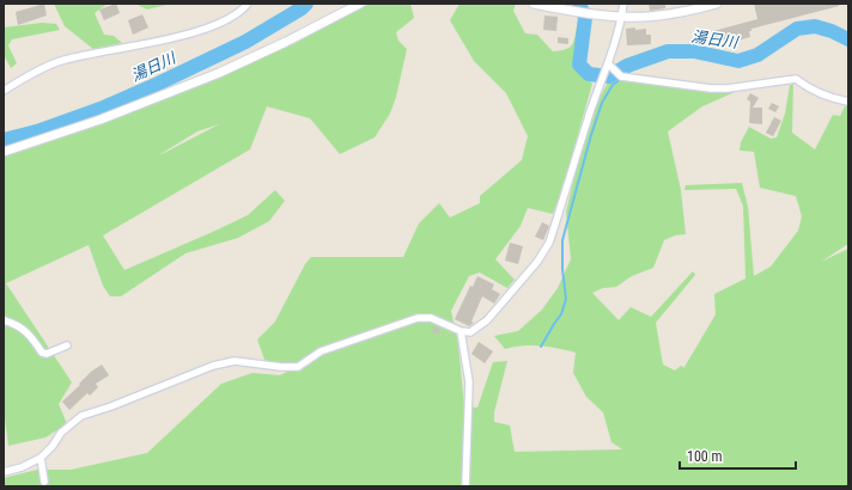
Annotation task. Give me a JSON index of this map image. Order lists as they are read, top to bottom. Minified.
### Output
{"water":["湯日川"],"scale_bar":"100 m"}
